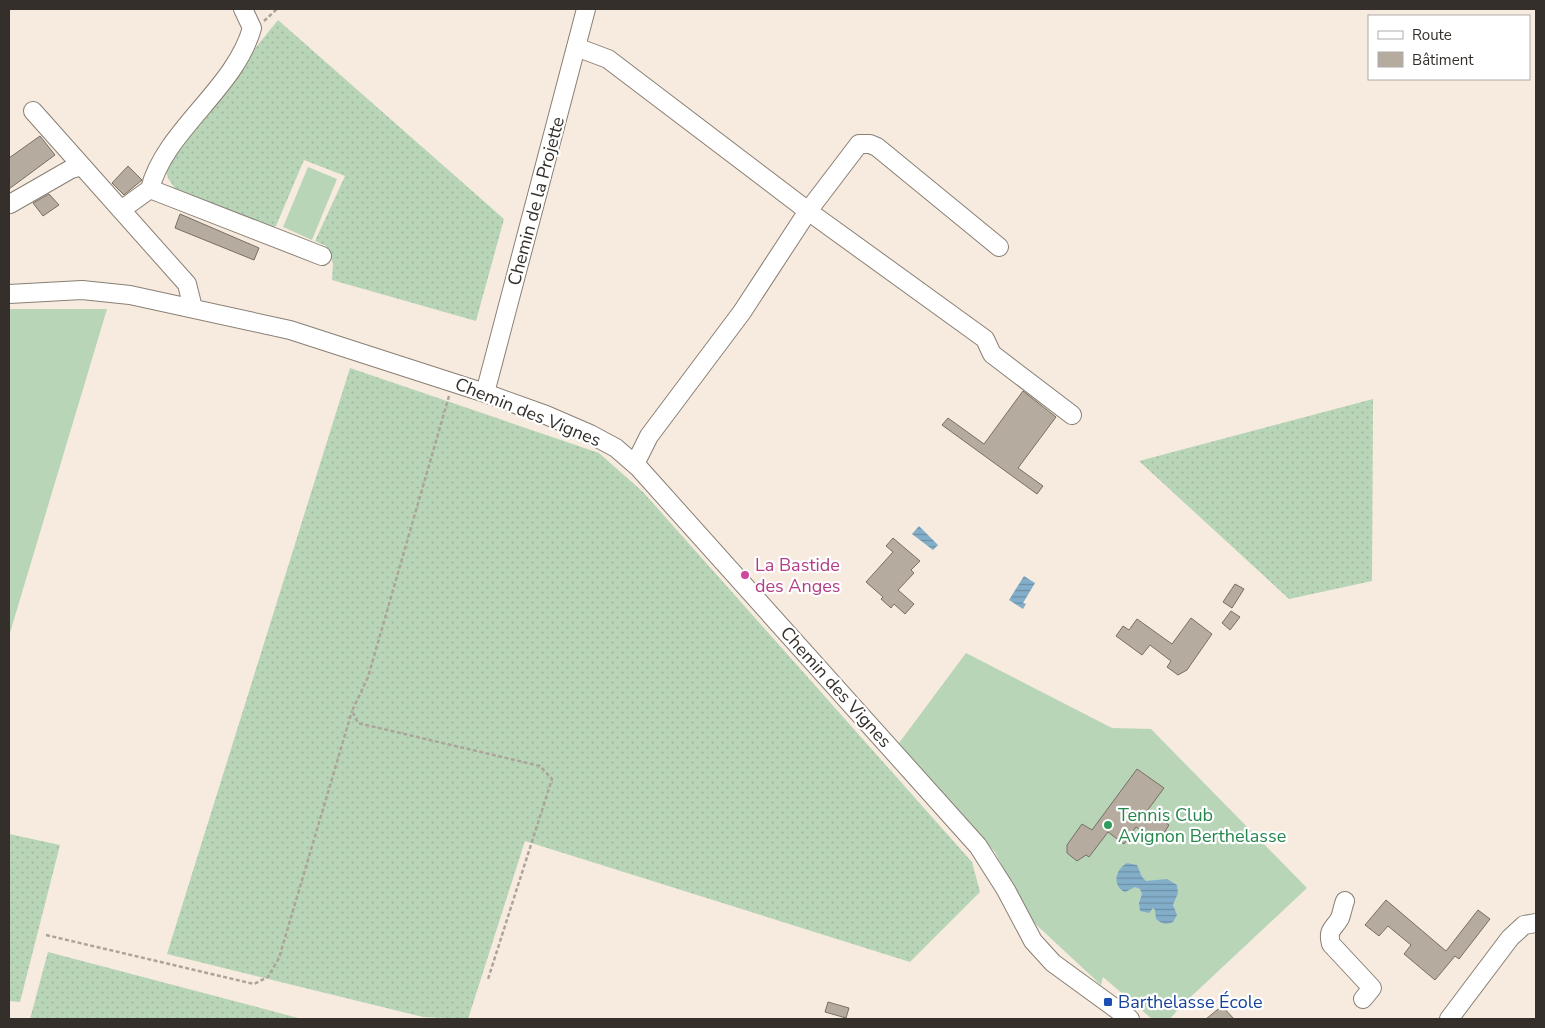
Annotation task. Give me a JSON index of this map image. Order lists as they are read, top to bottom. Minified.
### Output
{"streets":{"street":["Chemin de la Projette","Chemin des Vignes"]},"crossings":[["Chemin de la Projette","Chemin des Vignes"]],"places":{"other":["La Bastide des Anges","Tennis Club Avignon Berthelasse"],"transit":["Barthelasse École"]},"legend":["Route","Bâtiment"]}
